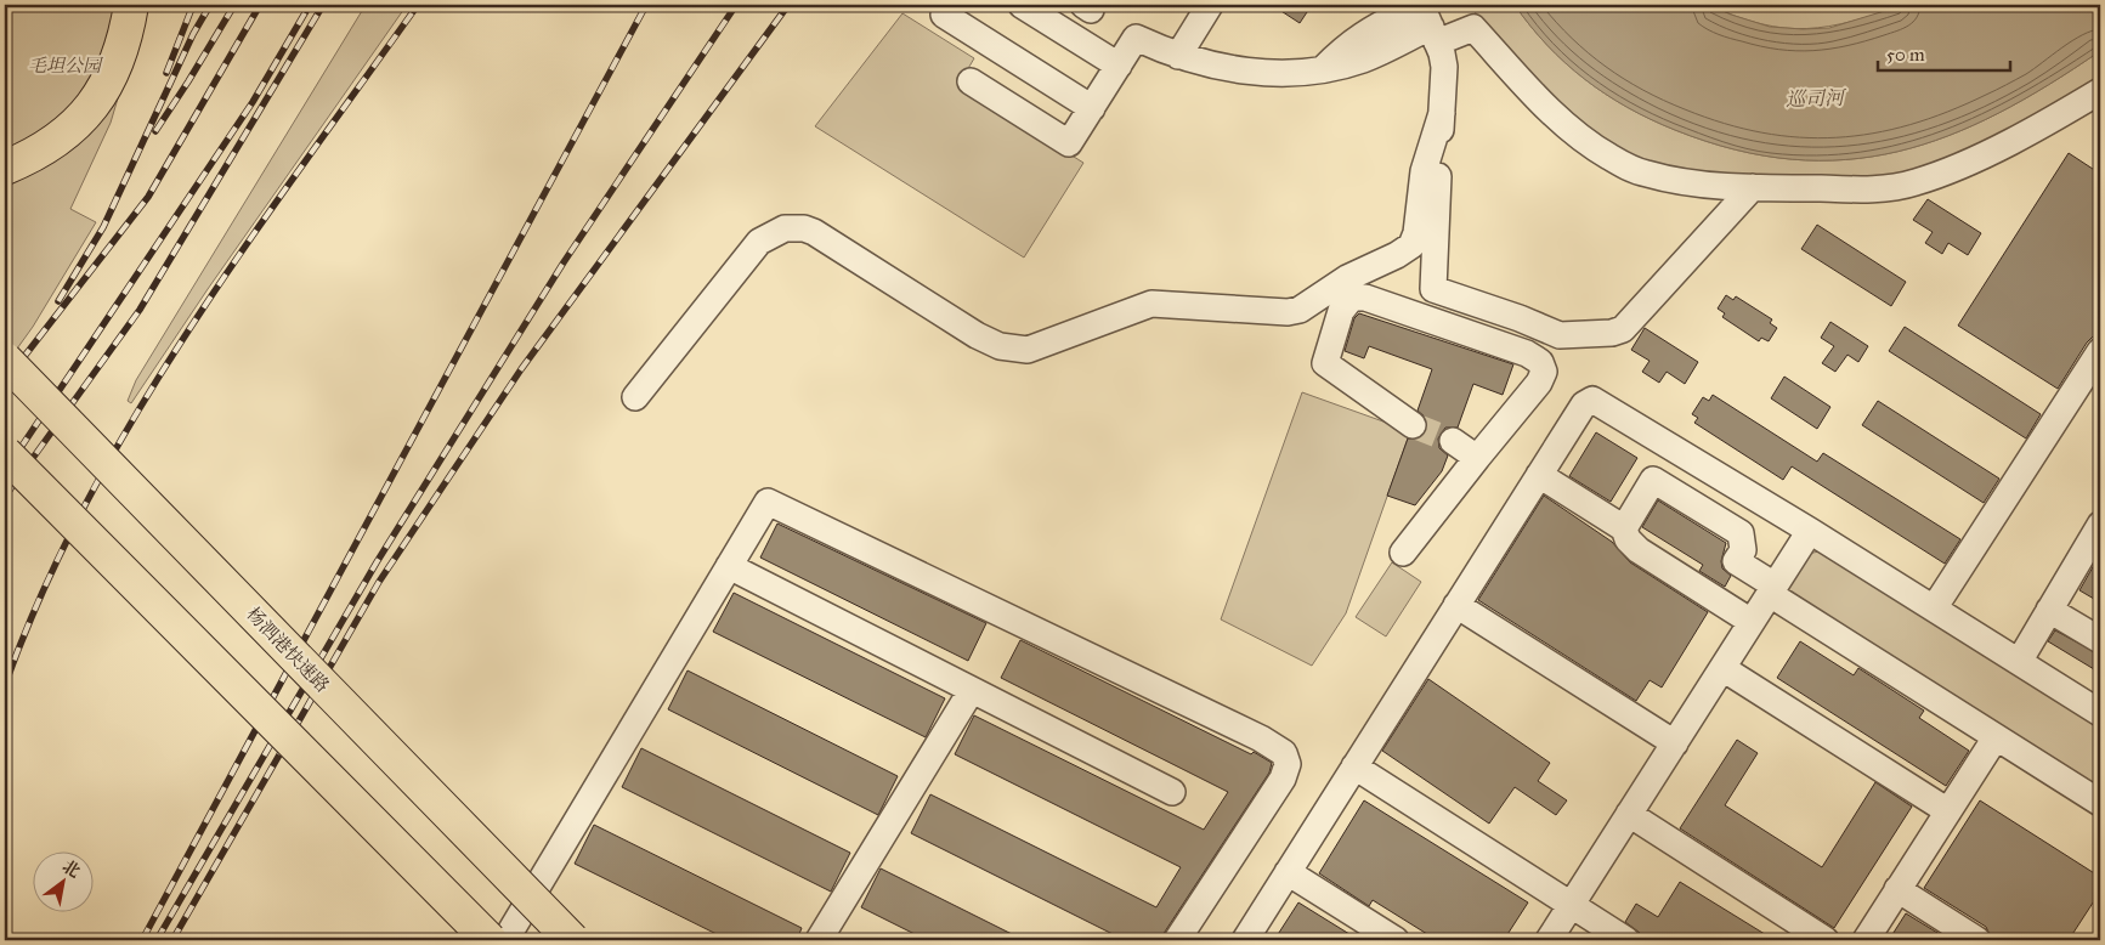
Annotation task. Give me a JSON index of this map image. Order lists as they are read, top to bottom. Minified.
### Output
{"streets":{"highway":["杨泗港快速路"]},"water":["巡司河"],"parks":["毛坦公园"],"scale_bar":"50 m","north":"top right"}
